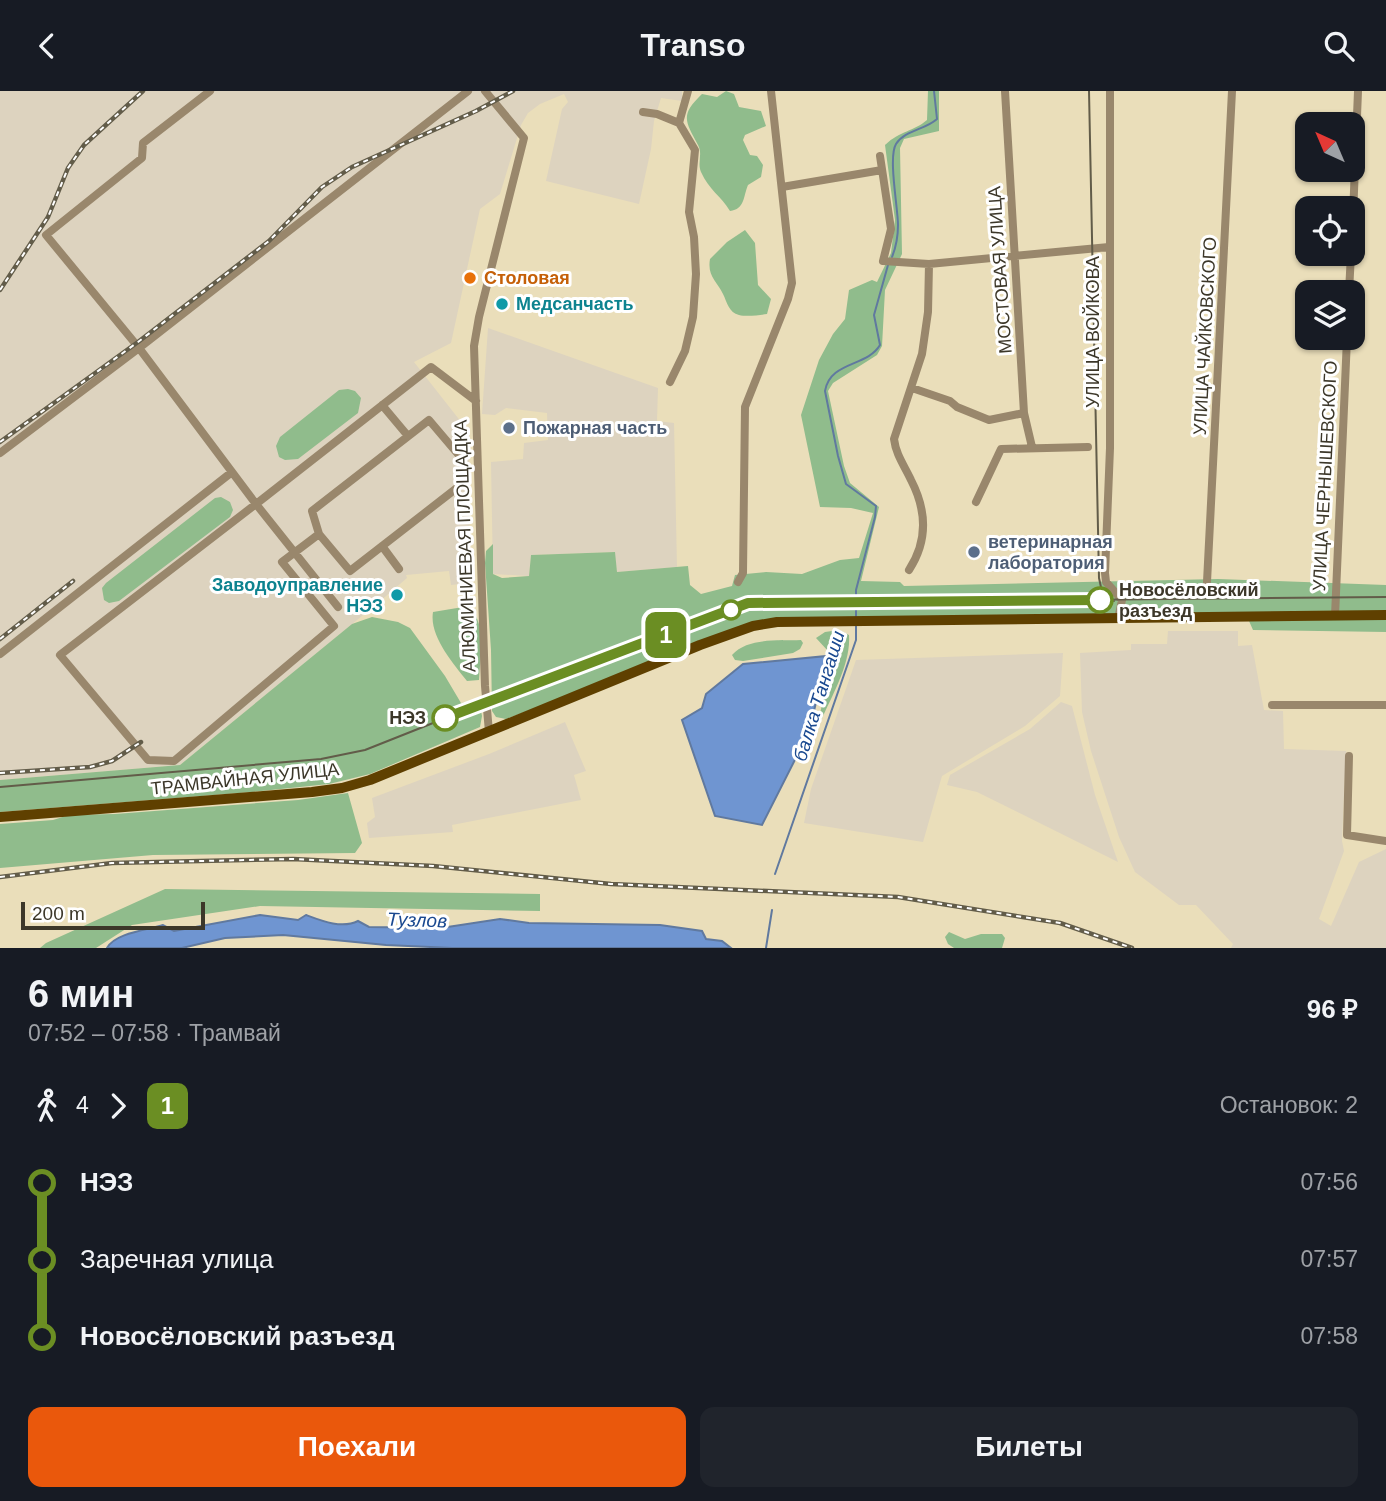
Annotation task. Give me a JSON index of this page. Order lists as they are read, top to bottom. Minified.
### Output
{"streets":{"main road":["ТРАМВАЙНАЯ УЛИЦА"],"street":["МОСТОВАЯ УЛИЦА","УЛИЦА ВОЙКОВА","УЛИЦА ЧАЙКОВСКОГО","УЛИЦА ЧЕРНЫШЕВСКОГО","АЛЮМИНИЕВАЯ ПЛОЩАДКА"]},"crossings":[["УЛИЦА ВОЙКОВА","ТРАМВАЙНАЯ УЛИЦА"],["УЛИЦА ЧЕРНЫШЕВСКОГО","ТРАМВАЙНАЯ УЛИЦА"],["АЛЮМИНИЕВАЯ ПЛОЩАДКА","ТРАМВАЙНАЯ УЛИЦА"]],"water":["балка Тангаши","Тузлов"],"places":["Столовая","Медсанчасть","Пожарная часть","ветеринарная лаборатория","Заводоуправление НЭЗ","Новосёловский разъезд","НЭЗ"],"lines":["tram line 1"],"scale_bar":"200 m","north":"top left","page":{"header":"Transo","on_map":"1","scale":"200 m","heading":["6 мин","07:52 – 07:58 · Трамвай","96 ₽"],"legs":["4","1","Остановок: 2"],"list":[{"name":"НЭЗ","value":"07:56"},{"name":"Заречная улица","value":"07:57"},{"name":"Новосёловский разъезд","value":"07:58"}],"buttons":["Поехали","Билеты"]}}
